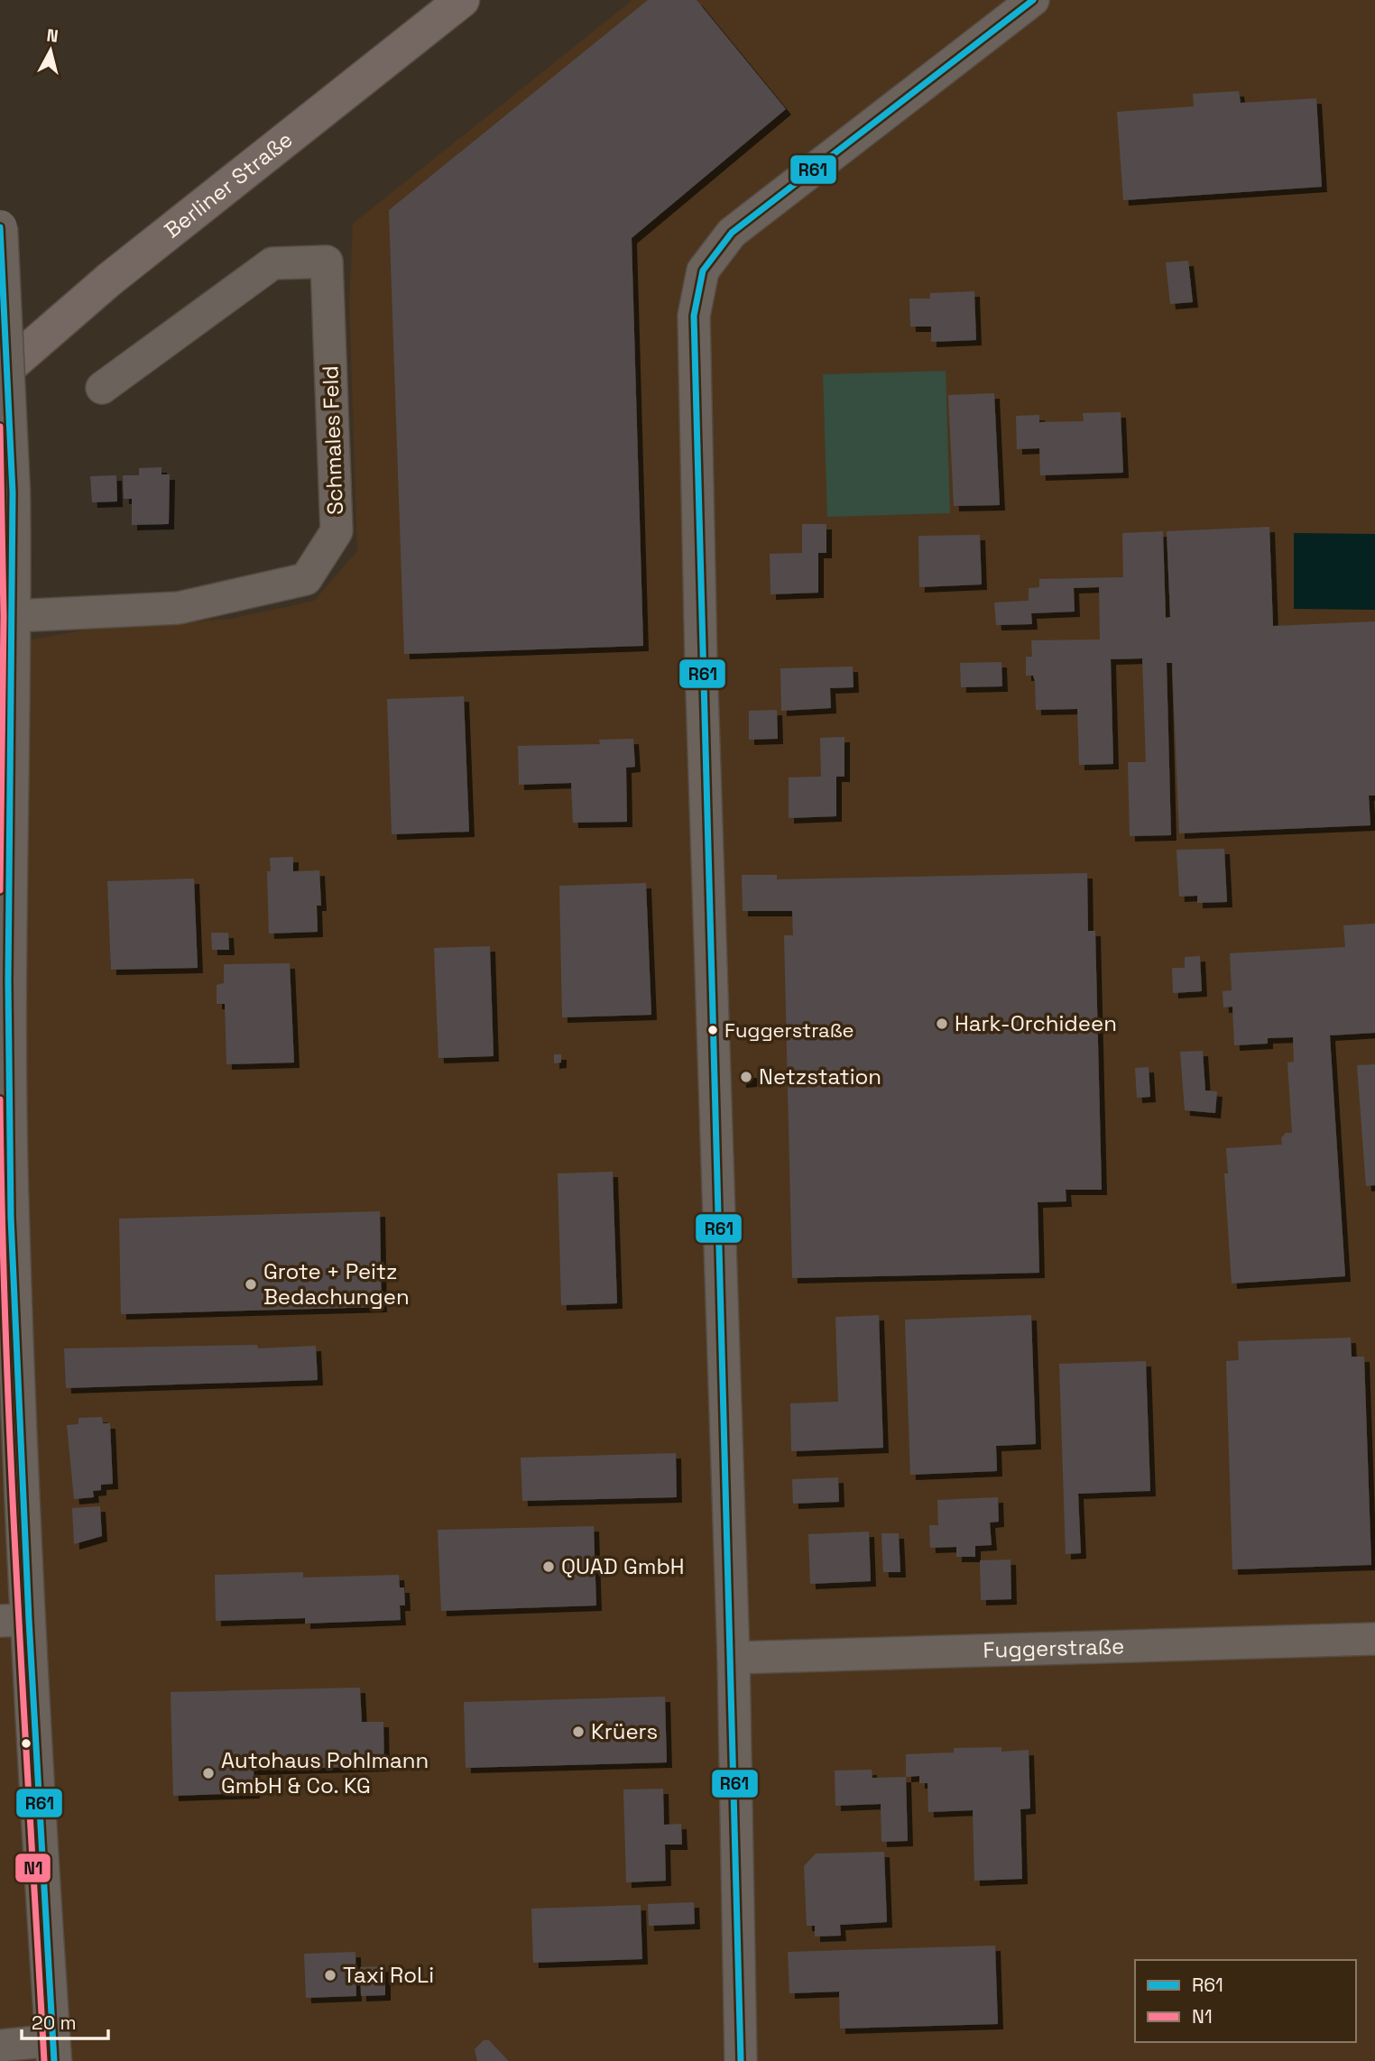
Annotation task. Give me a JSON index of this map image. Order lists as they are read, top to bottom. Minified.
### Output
{"streets":{"main road":["Berliner Straße"],"street":["Schmales Feld","Fuggerstraße"]},"places":["Hark-Orchideen","Fuggerstraße","Netzstation","Grote + Peitz Bedachungen","QUAD GmbH","Krüers","Autohaus Pohlmann GmbH & Co. KG","Taxi RoLi"],"lines":["transit line R61","transit line N1"],"legend":["R61","N1"],"scale_bar":"20 m","north":"top"}
